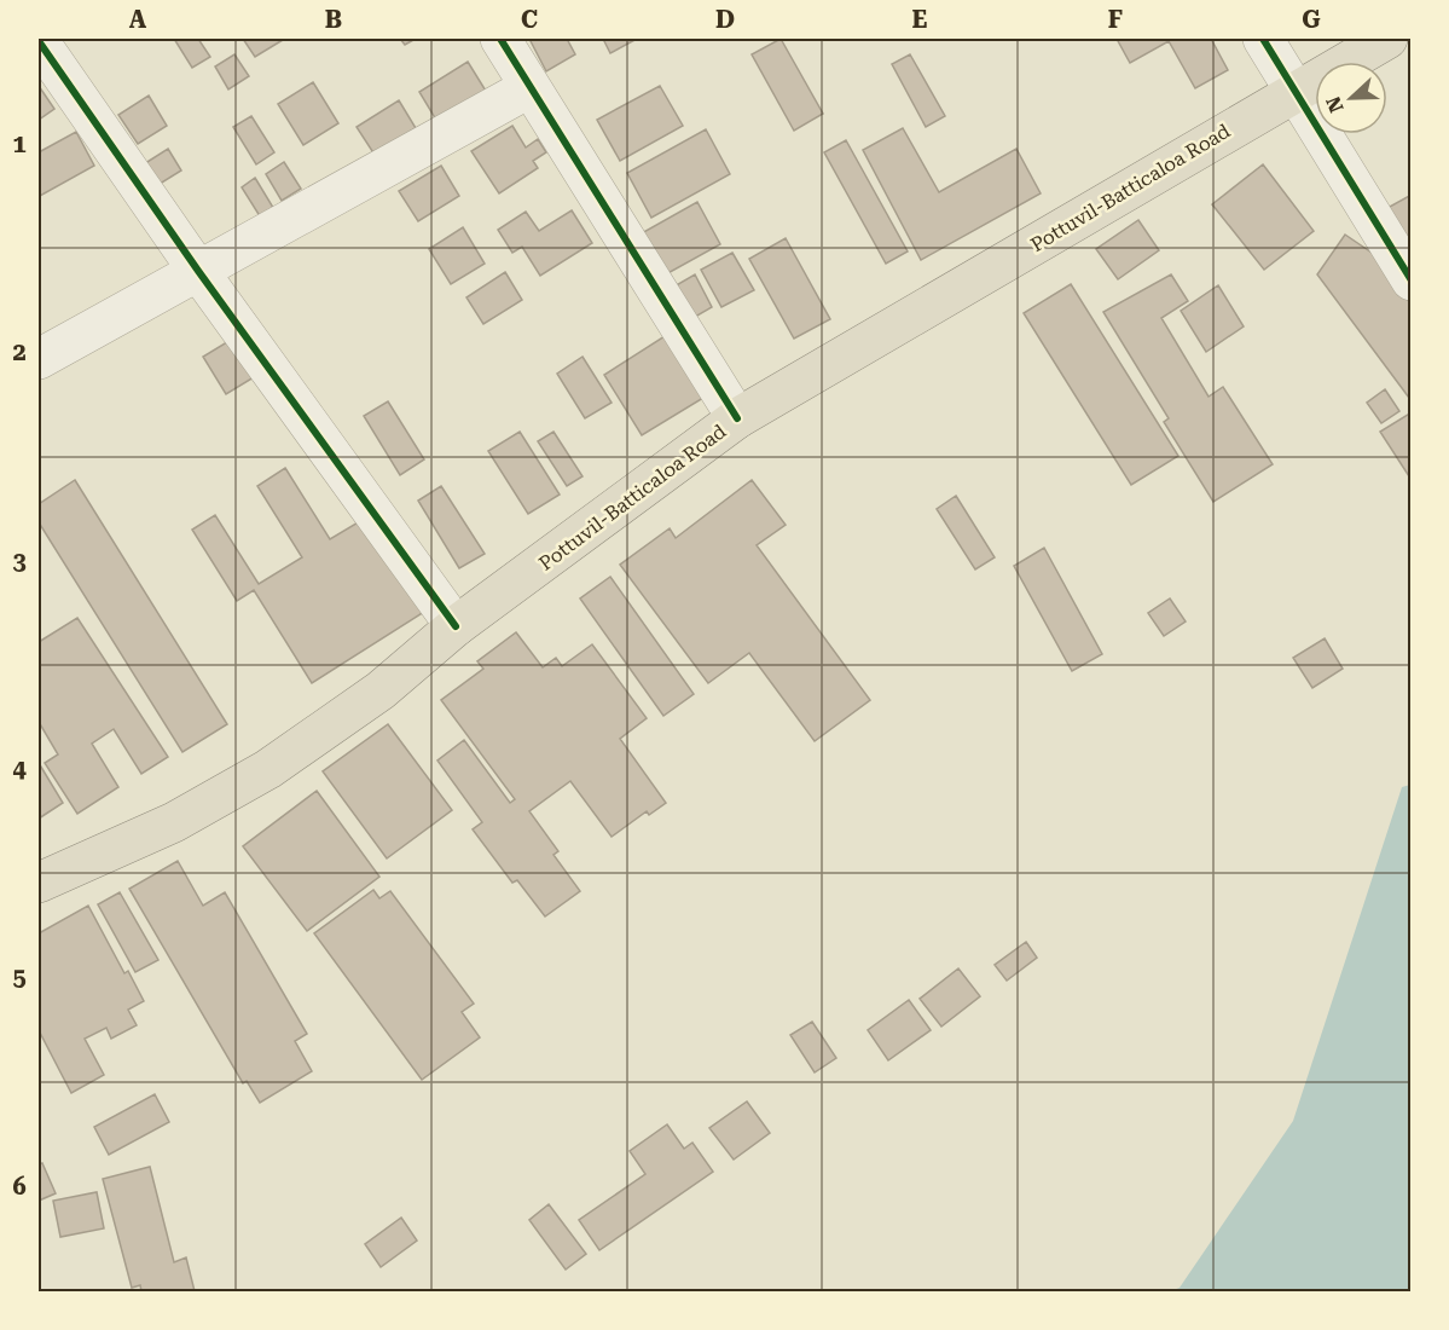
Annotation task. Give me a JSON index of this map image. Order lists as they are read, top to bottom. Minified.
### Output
{"streets":{"highway":["Pottuvil-Batticaloa Road"]},"north":"left","grid":{"columns":["A","B","C","D","E","F","G"],"rows":["1","2","3","4","5","6"]}}
